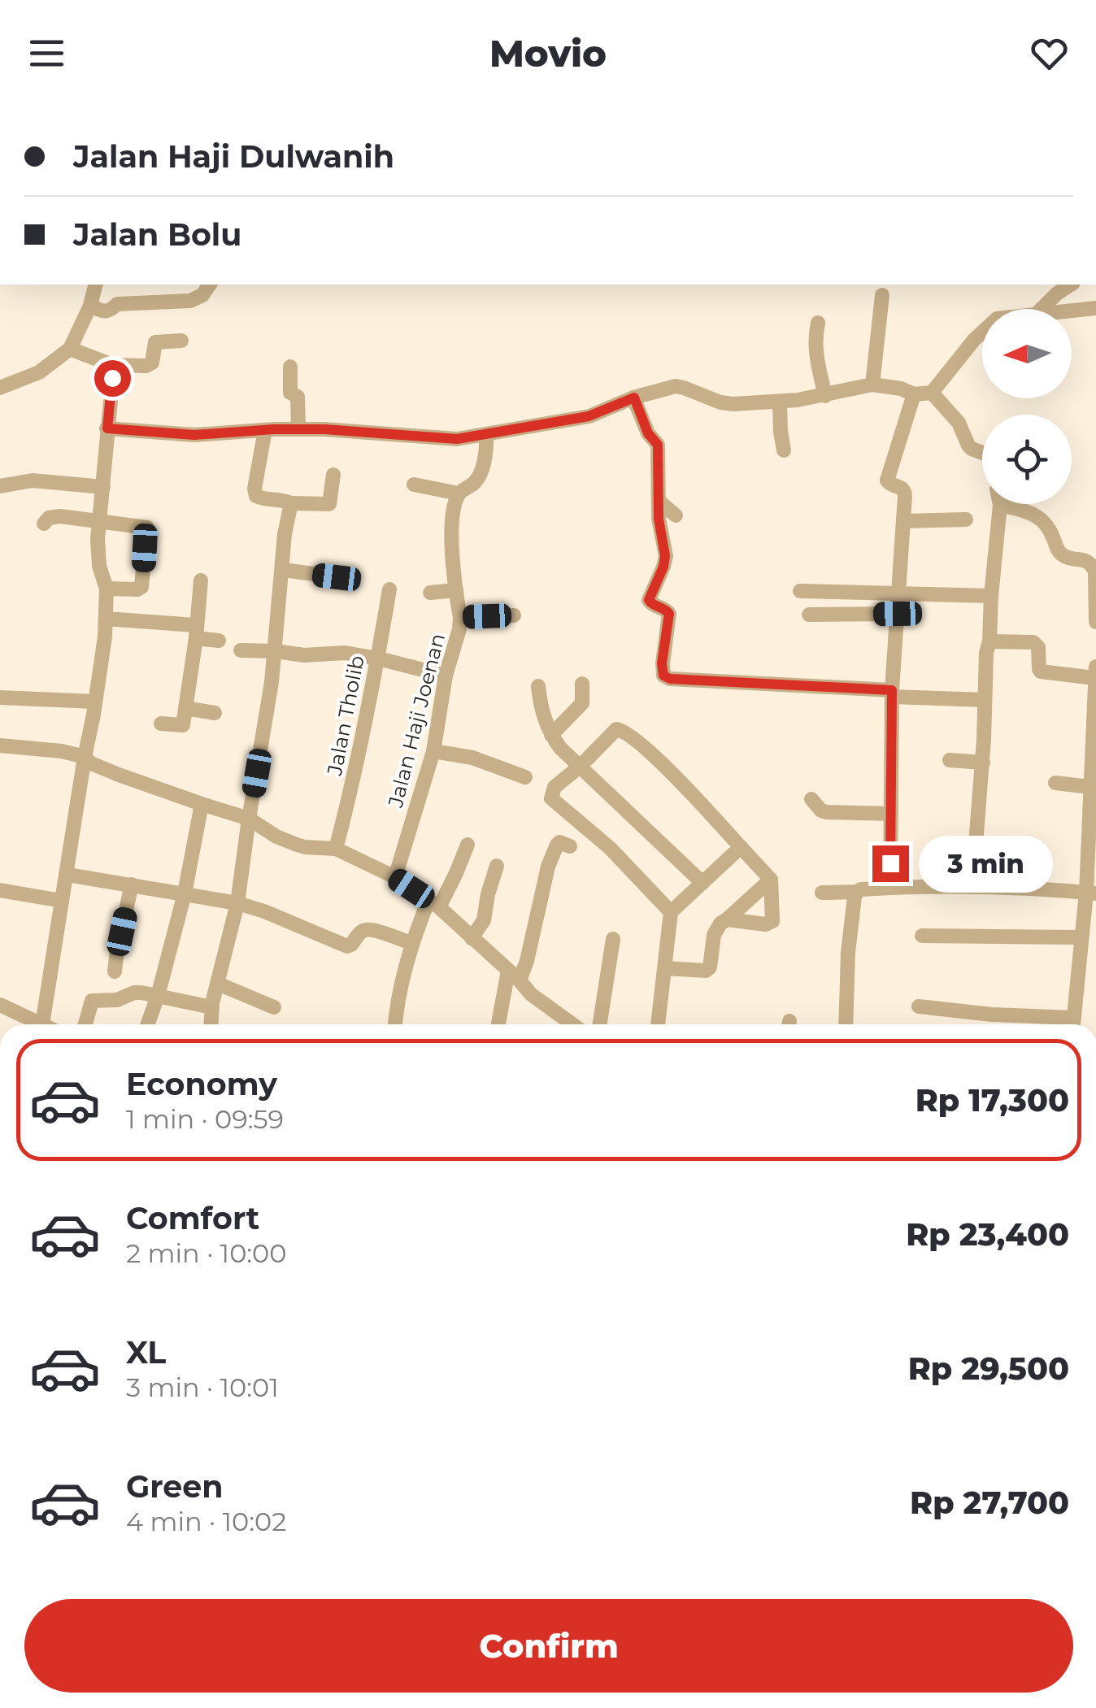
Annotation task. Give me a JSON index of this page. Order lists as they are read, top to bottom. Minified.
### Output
{"streets":{"street":["Jalan Tholib","Jalan Haji Joenan"]},"north":"left","page":{"header":"Movio","banner":["Jalan Haji Dulwanih","Jalan Bolu"],"bubble":"3 min","list":[{"name":"Economy","note":"1 min · 09:59","value":"Rp 17,300"},{"name":"Comfort","note":"2 min · 10:00","value":"Rp 23,400"},{"name":"XL","note":"3 min · 10:01","value":"Rp 29,500"},{"name":"Green","note":"4 min · 10:02","value":"Rp 27,700"}],"buttons":"Confirm"}}
